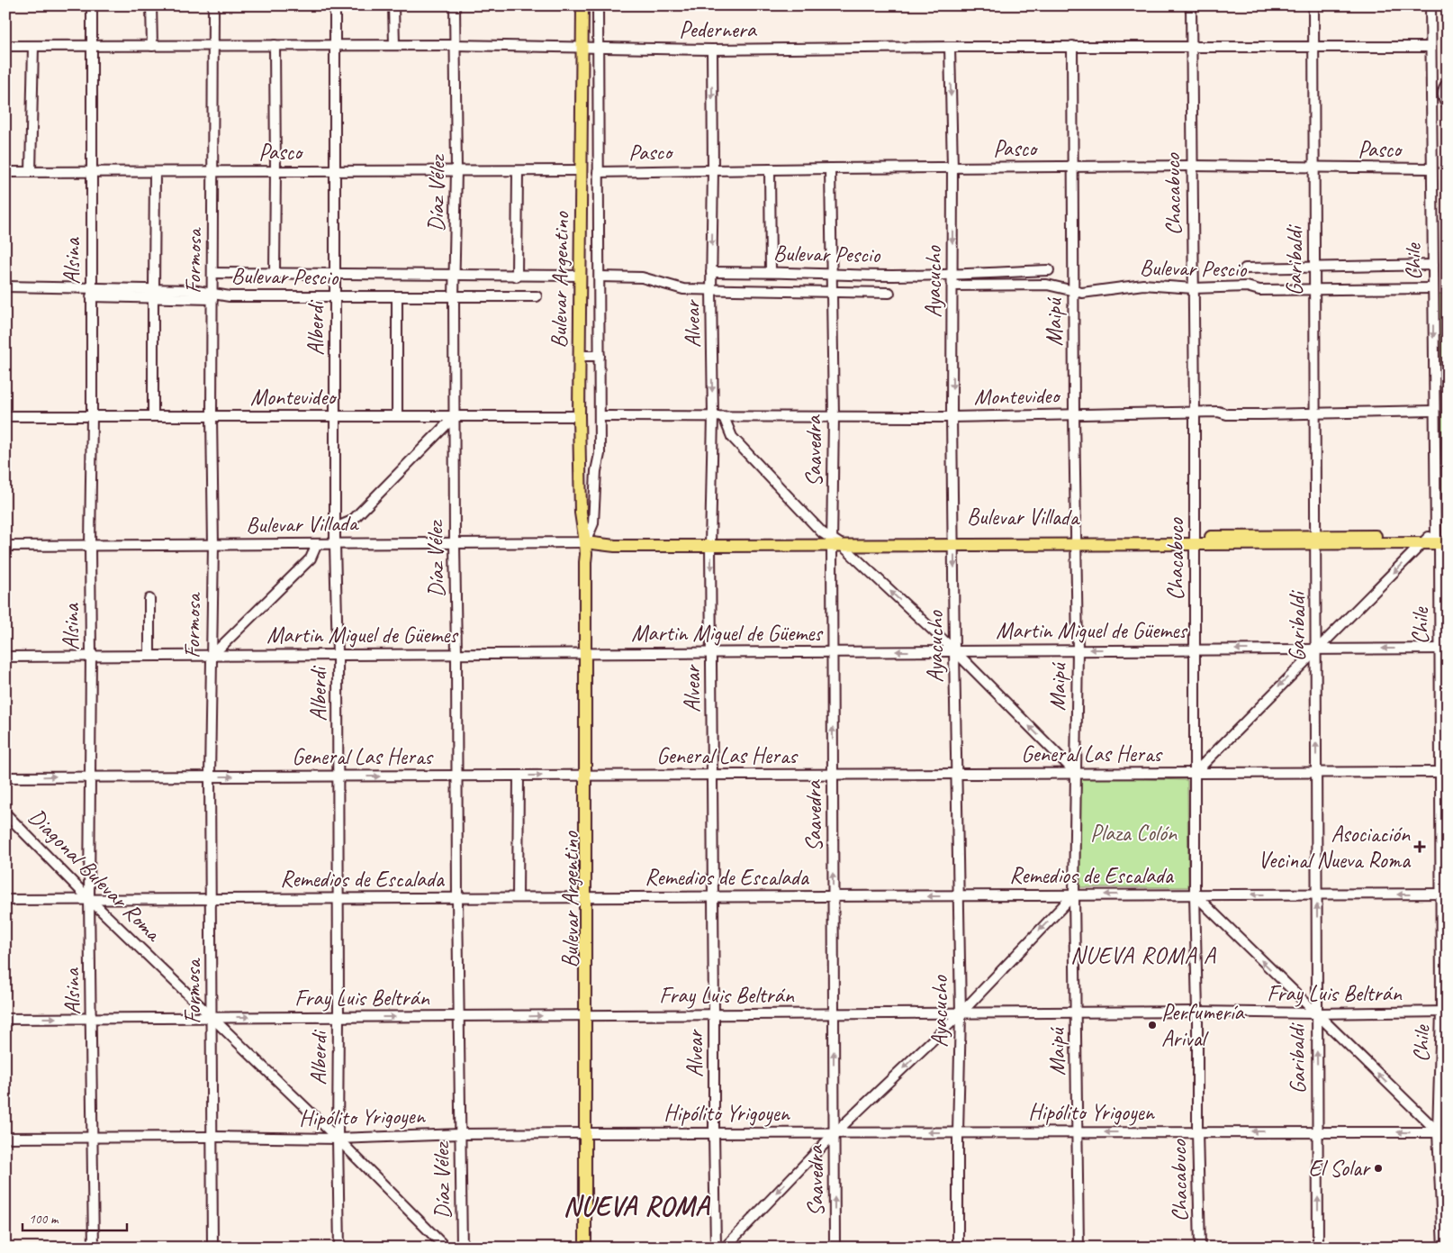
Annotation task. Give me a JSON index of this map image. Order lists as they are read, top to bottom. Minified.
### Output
{"streets":{"main road":["Bulevar Argentino","Bulevar Villada"],"street":["Pedernera","Pasco","Díaz Vélez","Chacabuco","Bulevar Pescio","Alsina","Formosa","Garibaldi","Chile","Ayacucho","Maipú","Alvear","Alberdi","Montevideo","Saavedra","Martin Miguel de Güemes","General Las Heras","Diagonal Bulevar Roma","Remedios de Escalada","Fray Luis Beltrán","Hipólito Yrigoyen"]},"crossings":[["Pedernera","Díaz Vélez"],["Pedernera","Chacabuco"],["Pedernera","Alsina"],["Pedernera","Formosa"],["Pedernera","Garibaldi"],["Pedernera","Chile"],["Pedernera","Bulevar Argentino"],["Pedernera","Ayacucho"],["Pedernera","Maipú"],["Pedernera","Alvear"],["Pedernera","Alberdi"],["Pasco","Díaz Vélez"],["Pasco","Chacabuco"],["Pasco","Alsina"],["Pasco","Formosa"],["Pasco","Garibaldi"],["Pasco","Chile"],["Pasco","Bulevar Argentino"],["Pasco","Ayacucho"],["Pasco","Maipú"],["Pasco","Alvear"],["Pasco","Alberdi"],["Pasco","Saavedra"],["Díaz Vélez","Bulevar Pescio"],["Díaz Vélez","Montevideo"],["Díaz Vélez","Bulevar Villada"],["Díaz Vélez","Martin Miguel de Güemes"],["Díaz Vélez","General Las Heras"],["Díaz Vélez","Remedios de Escalada"],["Díaz Vélez","Fray Luis Beltrán"],["Díaz Vélez","Hipólito Yrigoyen"],["Chacabuco","Bulevar Pescio"],["Chacabuco","Montevideo"],["Chacabuco","Bulevar Villada"],["Chacabuco","Martin Miguel de Güemes"],["Chacabuco","General Las Heras"],["Chacabuco","Remedios de Escalada"],["Chacabuco","Fray Luis Beltrán"],["Chacabuco","Hipólito Yrigoyen"],["Bulevar Pescio","Alsina"],["Bulevar Pescio","Formosa"],["Bulevar Pescio","Garibaldi"],["Bulevar Pescio","Chile"],["Bulevar Pescio","Bulevar Argentino"],["Bulevar Pescio","Ayacucho"],["Bulevar Pescio","Maipú"],["Bulevar Pescio","Alvear"],["Bulevar Pescio","Alberdi"],["Bulevar Pescio","Saavedra"],["Alsina","Montevideo"],["Alsina","Bulevar Villada"],["Alsina","Martin Miguel de Güemes"],["Alsina","General Las Heras"],["Alsina","Diagonal Bulevar Roma"],["Alsina","Remedios de Escalada"],["Alsina","Fray Luis Beltrán"],["Alsina","Hipólito Yrigoyen"],["Formosa","Montevideo"],["Formosa","Bulevar Villada"],["Formosa","Martin Miguel de Güemes"],["Formosa","General Las Heras"],["Formosa","Diagonal Bulevar Roma"],["Formosa","Remedios de Escalada"],["Formosa","Fray Luis Beltrán"],["Formosa","Hipólito Yrigoyen"],["Garibaldi","Montevideo"],["Garibaldi","Bulevar Villada"],["Garibaldi","Martin Miguel de Güemes"],["Garibaldi","General Las Heras"],["Garibaldi","Remedios de Escalada"],["Garibaldi","Fray Luis Beltrán"],["Garibaldi","Hipólito Yrigoyen"],["Chile","Montevideo"],["Chile","Bulevar Villada"],["Chile","Martin Miguel de Güemes"],["Chile","General Las Heras"],["Chile","Remedios de Escalada"],["Chile","Fray Luis Beltrán"],["Chile","Hipólito Yrigoyen"],["Bulevar Argentino","Montevideo"],["Bulevar Argentino","Bulevar Villada"],["Bulevar Argentino","Martin Miguel de Güemes"],["Bulevar Argentino","General Las Heras"],["Bulevar Argentino","Remedios de Escalada"],["Bulevar Argentino","Fray Luis Beltrán"],["Bulevar Argentino","Hipólito Yrigoyen"],["Ayacucho","Montevideo"],["Ayacucho","Bulevar Villada"],["Ayacucho","Martin Miguel de Güemes"],["Ayacucho","General Las Heras"],["Ayacucho","Remedios de Escalada"],["Ayacucho","Fray Luis Beltrán"],["Ayacucho","Hipólito Yrigoyen"],["Maipú","Montevideo"],["Maipú","Bulevar Villada"],["Maipú","Martin Miguel de Güemes"],["Maipú","General Las Heras"],["Maipú","Remedios de Escalada"],["Maipú","Fray Luis Beltrán"],["Maipú","Hipólito Yrigoyen"],["Alvear","Montevideo"],["Alvear","Bulevar Villada"],["Alvear","Martin Miguel de Güemes"],["Alvear","General Las Heras"],["Alvear","Remedios de Escalada"],["Alvear","Fray Luis Beltrán"],["Alvear","Hipólito Yrigoyen"],["Alberdi","Montevideo"],["Alberdi","Bulevar Villada"],["Alberdi","Martin Miguel de Güemes"],["Alberdi","General Las Heras"],["Alberdi","Diagonal Bulevar Roma"],["Alberdi","Remedios de Escalada"],["Alberdi","Fray Luis Beltrán"],["Alberdi","Hipólito Yrigoyen"],["Montevideo","Saavedra"],["Saavedra","Bulevar Villada"],["Saavedra","Martin Miguel de Güemes"],["Saavedra","General Las Heras"],["Saavedra","Remedios de Escalada"],["Saavedra","Fray Luis Beltrán"],["Saavedra","Hipólito Yrigoyen"],["Diagonal Bulevar Roma","Remedios de Escalada"],["Diagonal Bulevar Roma","Fray Luis Beltrán"],["Diagonal Bulevar Roma","Hipólito Yrigoyen"]],"one_way":["Garibaldi","Ayacucho","Alvear","Saavedra"],"districts":["NUEVA ROMA A","NUEVA ROMA"],"parks":["Plaza Colón"],"places":{"health":["Asociación Vecinal Nueva Roma"],"other":["Perfumería Arival","El Solar"]},"scale_bar":"100 m"}
